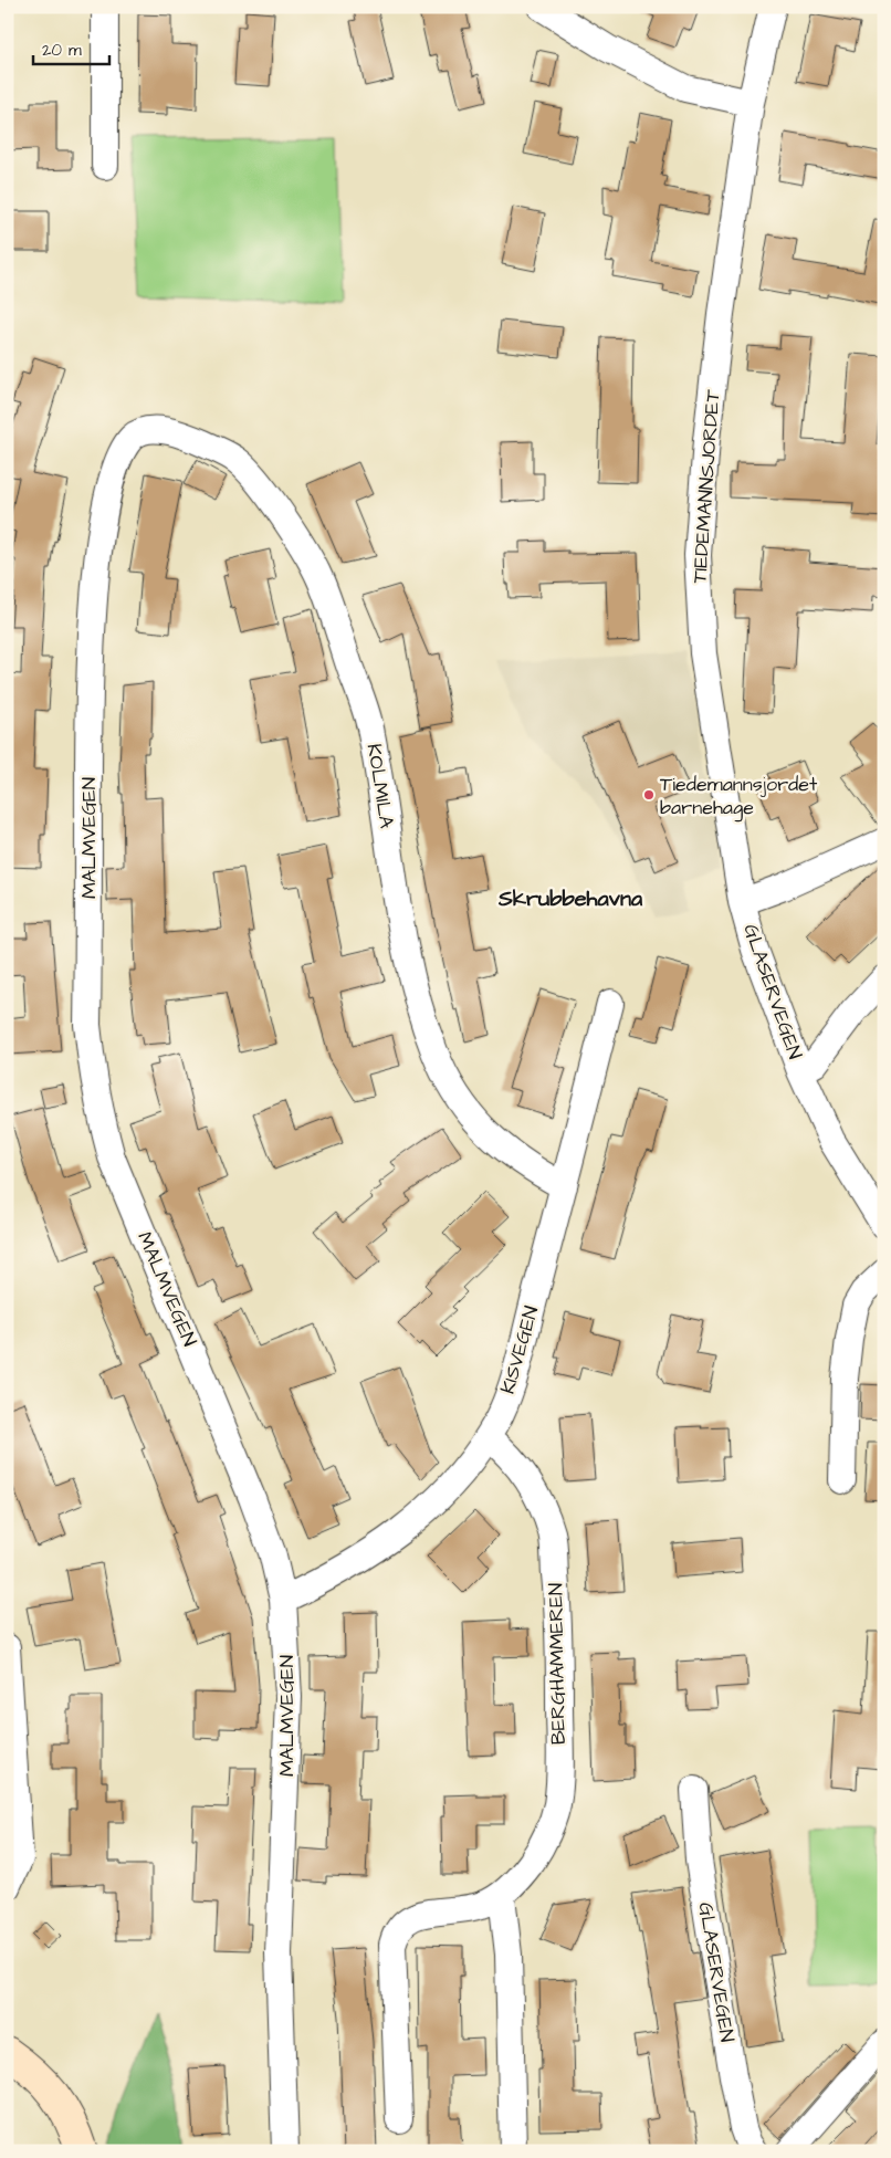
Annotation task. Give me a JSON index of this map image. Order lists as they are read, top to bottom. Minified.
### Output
{"streets":{"street":["TIEDEMANNSJORDET","KOLMILA","MALMVEGEN","GLASERVEGEN","KISVEGEN","BERGHAMMEREN"]},"crossings":[["TIEDEMANNSJORDET","GLASERVEGEN"],["KOLMILA","MALMVEGEN"],["KOLMILA","KISVEGEN"],["MALMVEGEN","KISVEGEN"],["KISVEGEN","BERGHAMMEREN"]],"districts":["Skrubbehavna"],"places":["Tiedemannsjordet barnehage"],"scale_bar":"20 m"}
